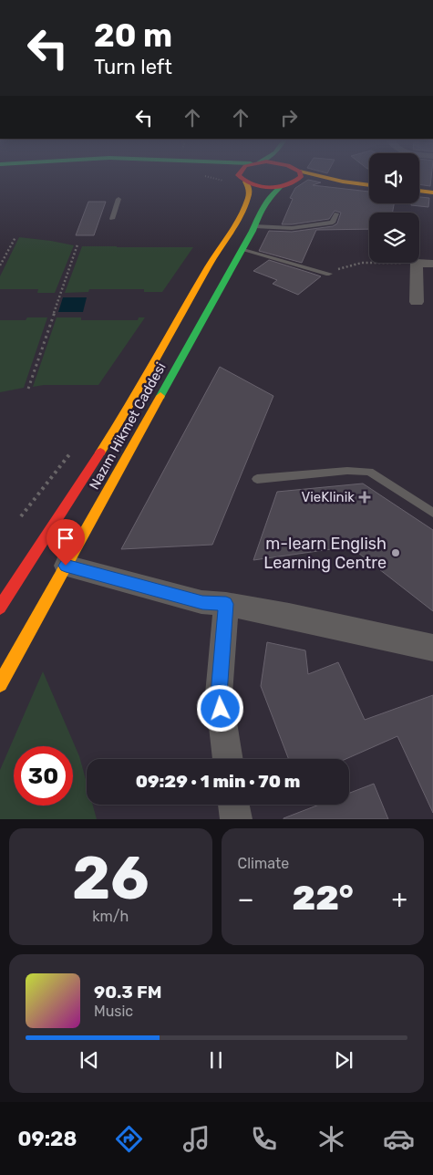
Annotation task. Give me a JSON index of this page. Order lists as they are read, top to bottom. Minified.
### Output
{"streets":{"main road":["Nazım Hikmet Caddesi"]},"places":{"health":["VieKlinik"],"other":["m-learn English Learning Centre"]},"page":{"turn":["20 m","Turn left"],"limit":"30","trip":"09:29 · 1 min · 70 m","tile":[["26","km/h"],"Climate"],"heat":["−","22°","+"],"song":["90.3 FM","Music"],"tabs":"09:28"}}
